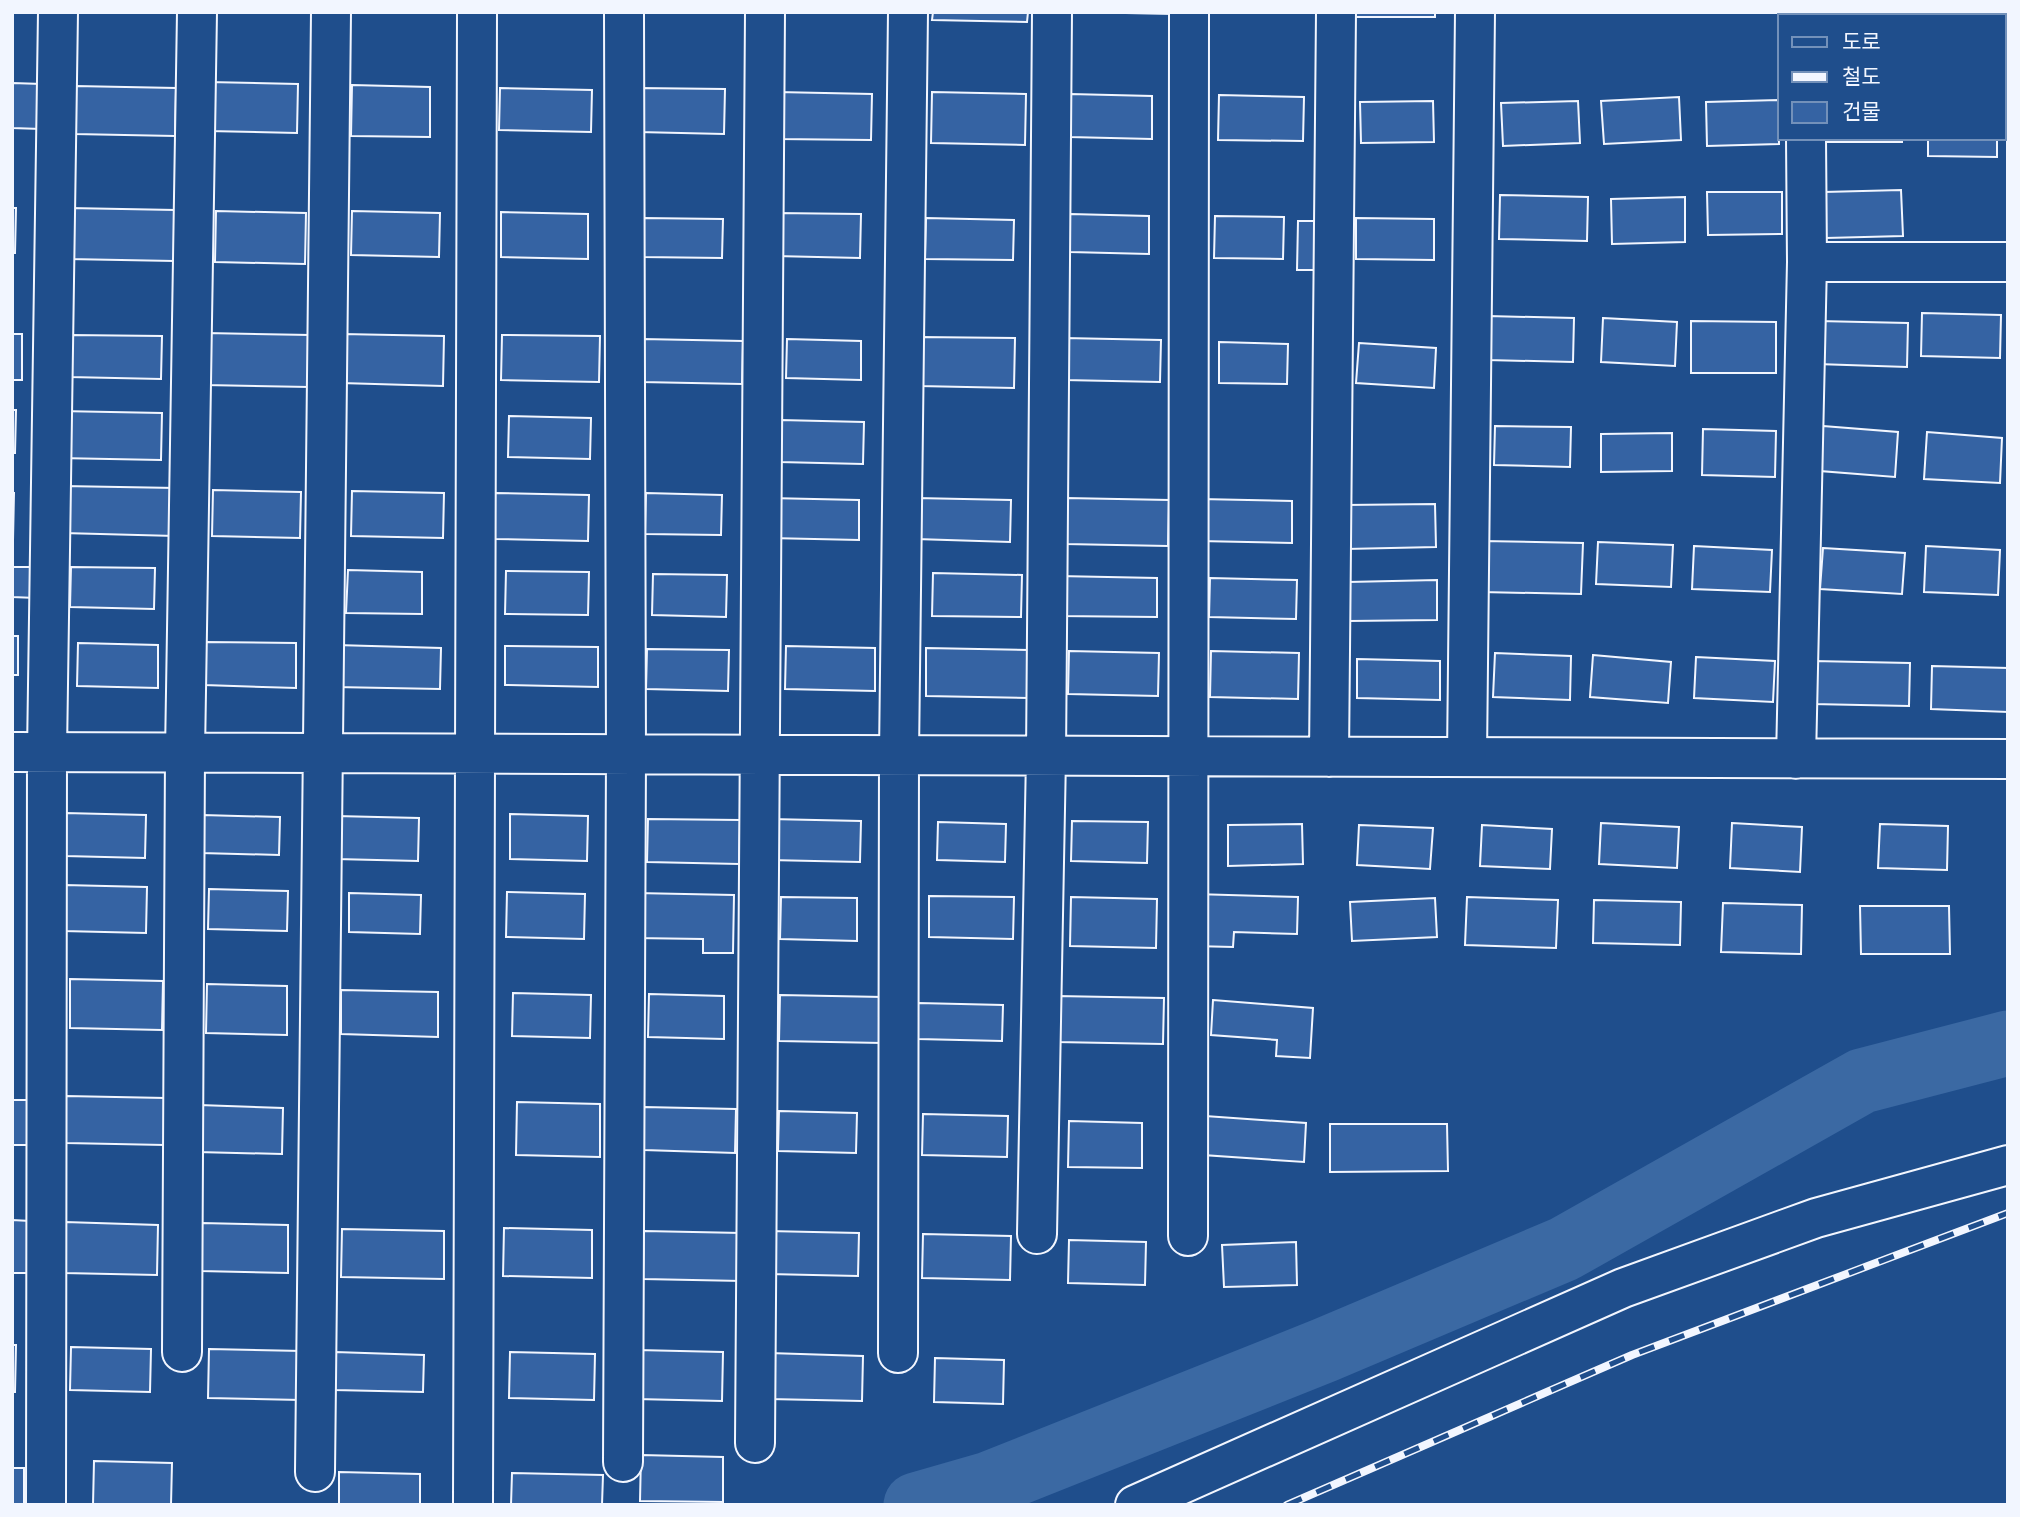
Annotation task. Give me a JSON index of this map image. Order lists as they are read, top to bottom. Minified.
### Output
{"legend":["도로","철도","건물"]}
